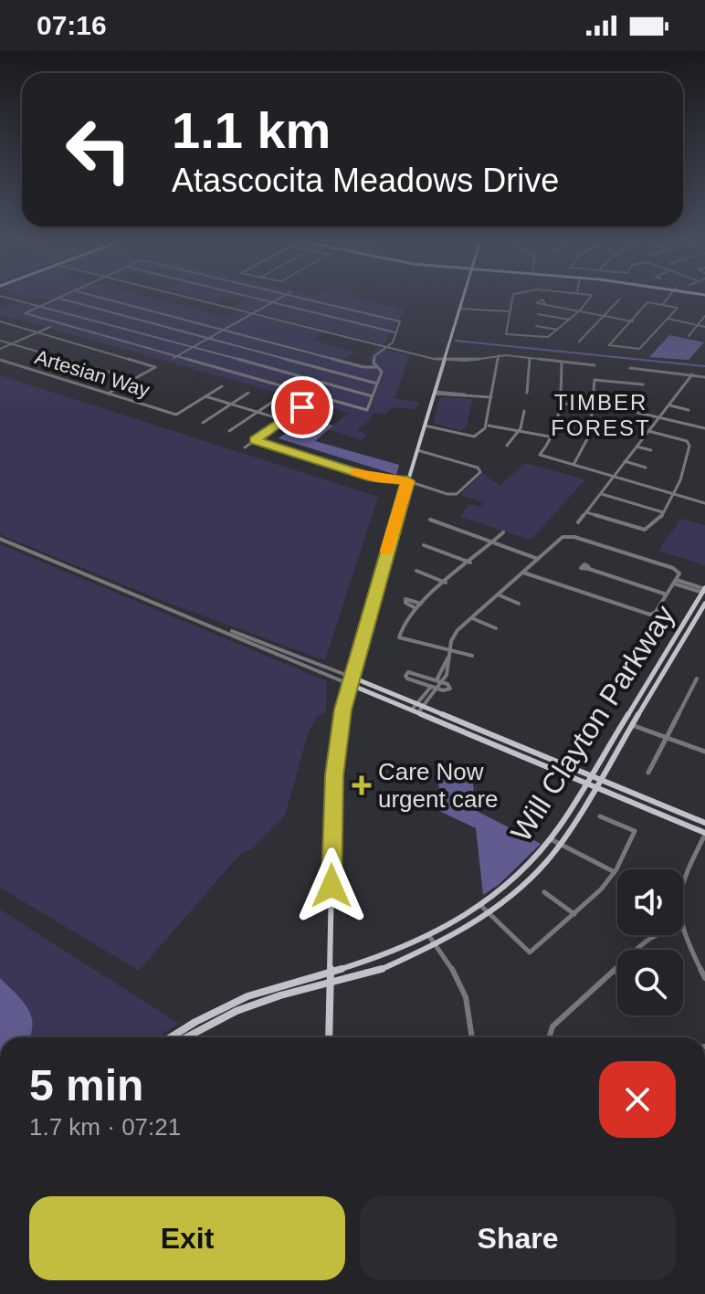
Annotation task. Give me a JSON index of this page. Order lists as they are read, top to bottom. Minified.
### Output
{"streets":{"main road":["Will Clayton Parkway"],"street":["Artesian Way"]},"districts":["TIMBER FOREST"],"places":{"health":["Care Now urgent care"]},"page":{"status":"07:16","turn":["1.1 km","Atascocita Meadows Drive"],"heading":["5 min","1.7 km · 07:21"],"buttons":["Exit","Share"]}}
